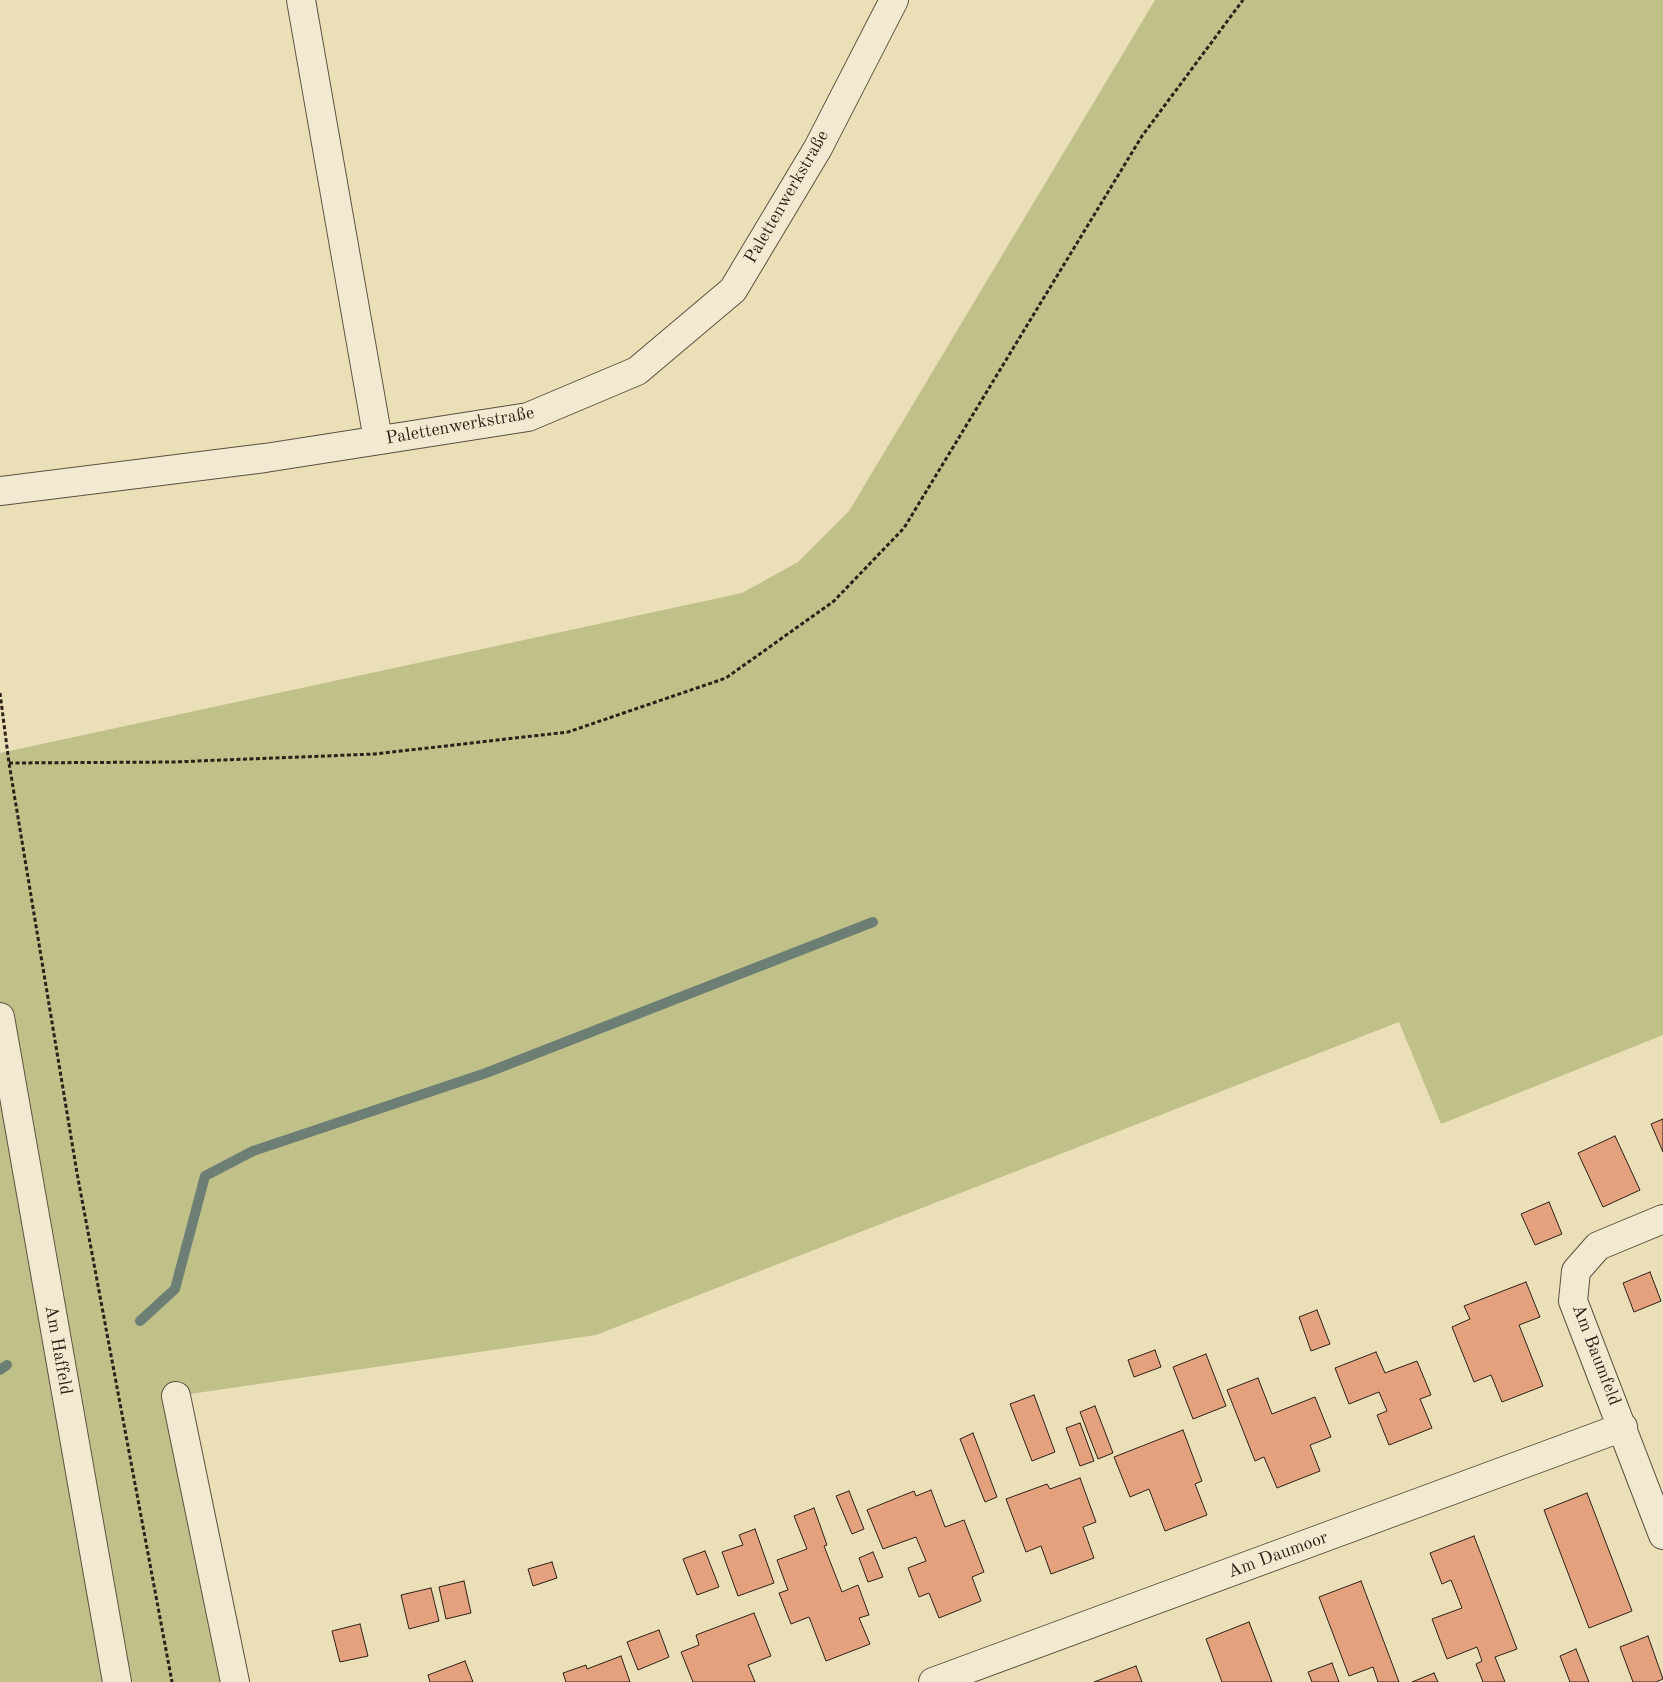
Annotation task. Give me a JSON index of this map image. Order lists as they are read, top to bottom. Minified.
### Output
{"streets":{"street":["Palettenwerkstraße","Am Haffeld","Am Baumfeld","Am Daumoor"]},"crossings":[["Am Baumfeld","Am Daumoor"]]}
